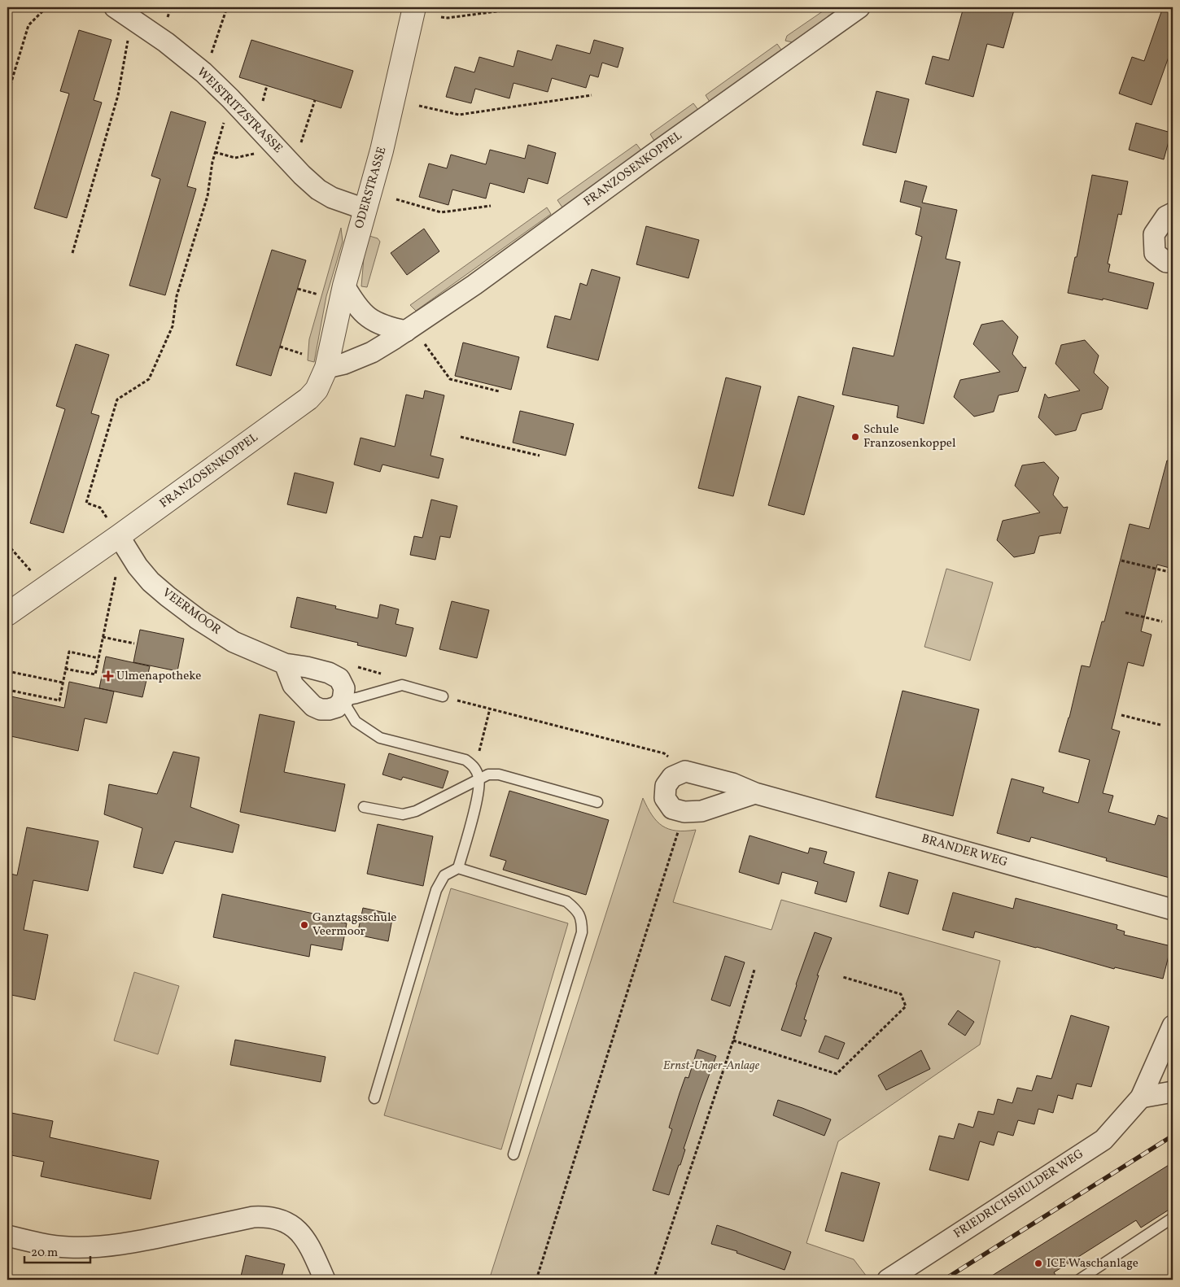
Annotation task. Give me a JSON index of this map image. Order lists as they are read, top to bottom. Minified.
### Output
{"streets":{"street":["WEISTRITZSTRASSE","FRANZOSENKOPPEL","ODERSTRASSE","VEERMOOR","BRANDER WEG","FRIEDRICHSHULDER WEG"]},"crossings":[["WEISTRITZSTRASSE","ODERSTRASSE"],["FRANZOSENKOPPEL","ODERSTRASSE"],["FRANZOSENKOPPEL","VEERMOOR"]],"parks":["Ernst-Unger-Anlage"],"places":{"other":["Schule Franzosenkoppel","Ganztagsschule Veermoor","ICE Waschanlage"],"health":["Ulmenapotheke"]},"scale_bar":"20 m"}
